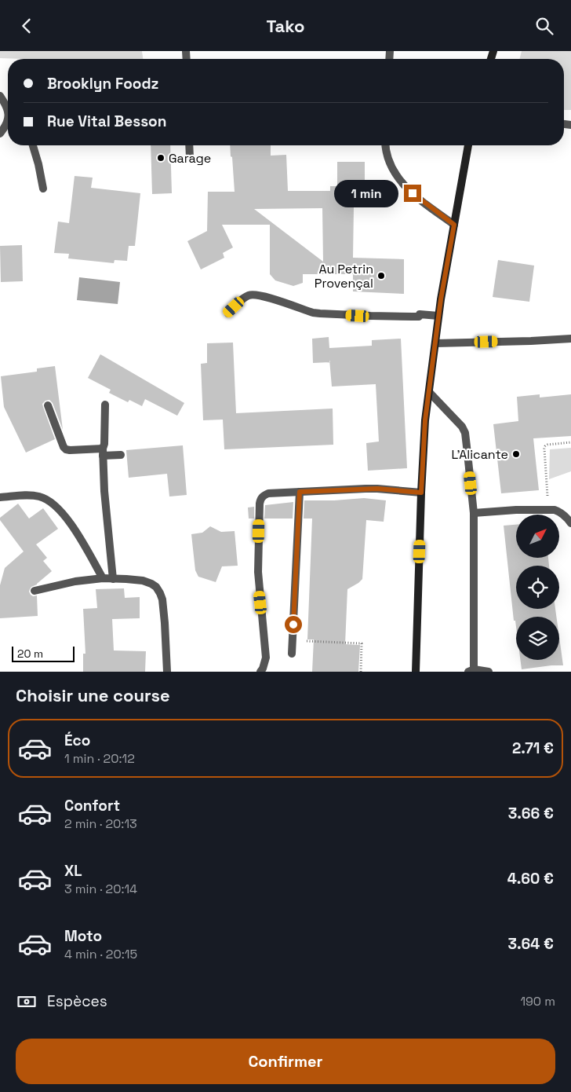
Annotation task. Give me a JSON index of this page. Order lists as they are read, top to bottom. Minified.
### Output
{"places":["Garage","Au Petrin Provençal","L'Alicante"],"scale_bar":"20 m","north":"top right","page":{"header":"Tako","banner":["Brooklyn Foodz","Rue Vital Besson"],"bubble":"1 min","scale":"20 m","heading":"Choisir une course","list":[{"name":"Éco","note":"1 min · 20:12","value":"2.71 €"},{"name":"Confort","note":"2 min · 20:13","value":"3.66 €"},{"name":"XL","note":"3 min · 20:14","value":"4.60 €"},{"name":"Moto","note":"4 min · 20:15","value":"3.64 €"}],"pay":["Espèces","190 m"],"buttons":"Confirmer"}}
